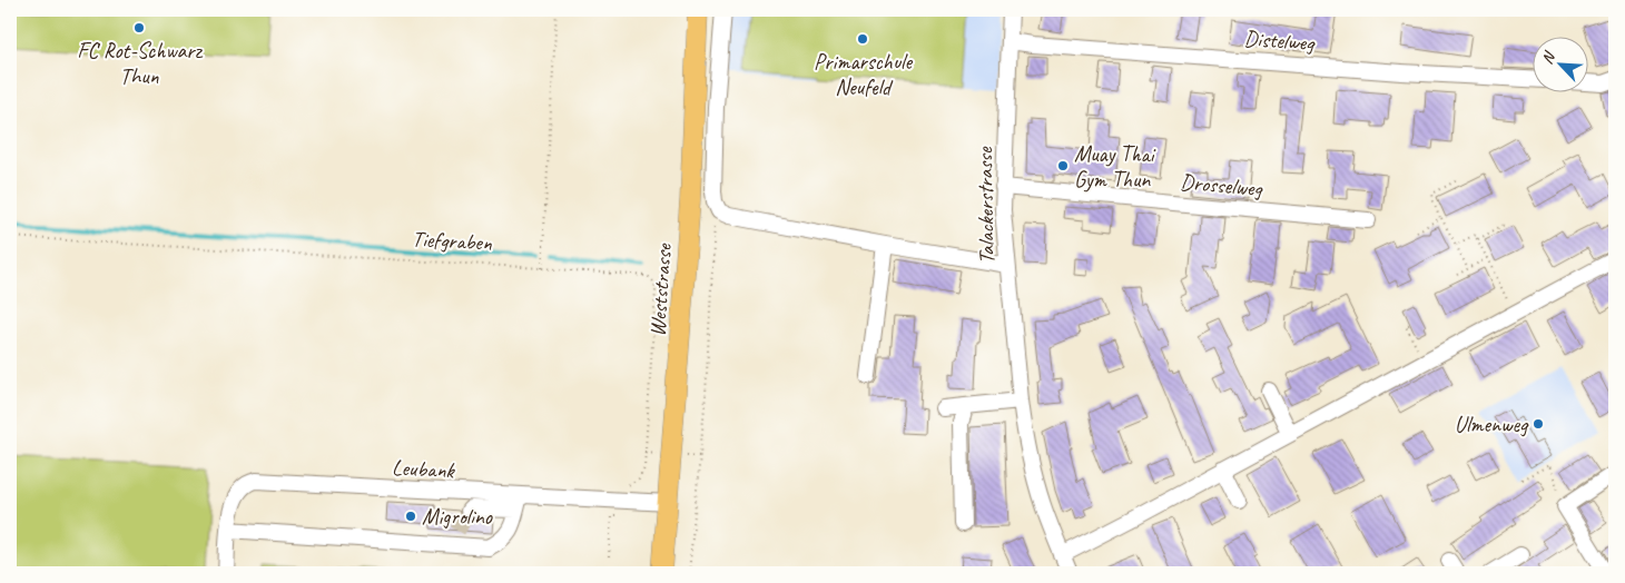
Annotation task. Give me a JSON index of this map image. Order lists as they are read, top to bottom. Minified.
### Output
{"streets":{"main road":["Weststrasse"],"street":["Distelweg","Drosselweg","Talackerstrasse","Leubank"],"path":["Tiefgraben"]},"crossings":[["Distelweg","Talackerstrasse"],["Drosselweg","Talackerstrasse"],["Tiefgraben","Leubank"],["Weststrasse","Leubank"]],"places":["FC Rot-Schwarz Thun","Primarschule Neufeld","Muay Thai Gym Thun","Ulmenweg","Migrolino"],"north":"top left"}
